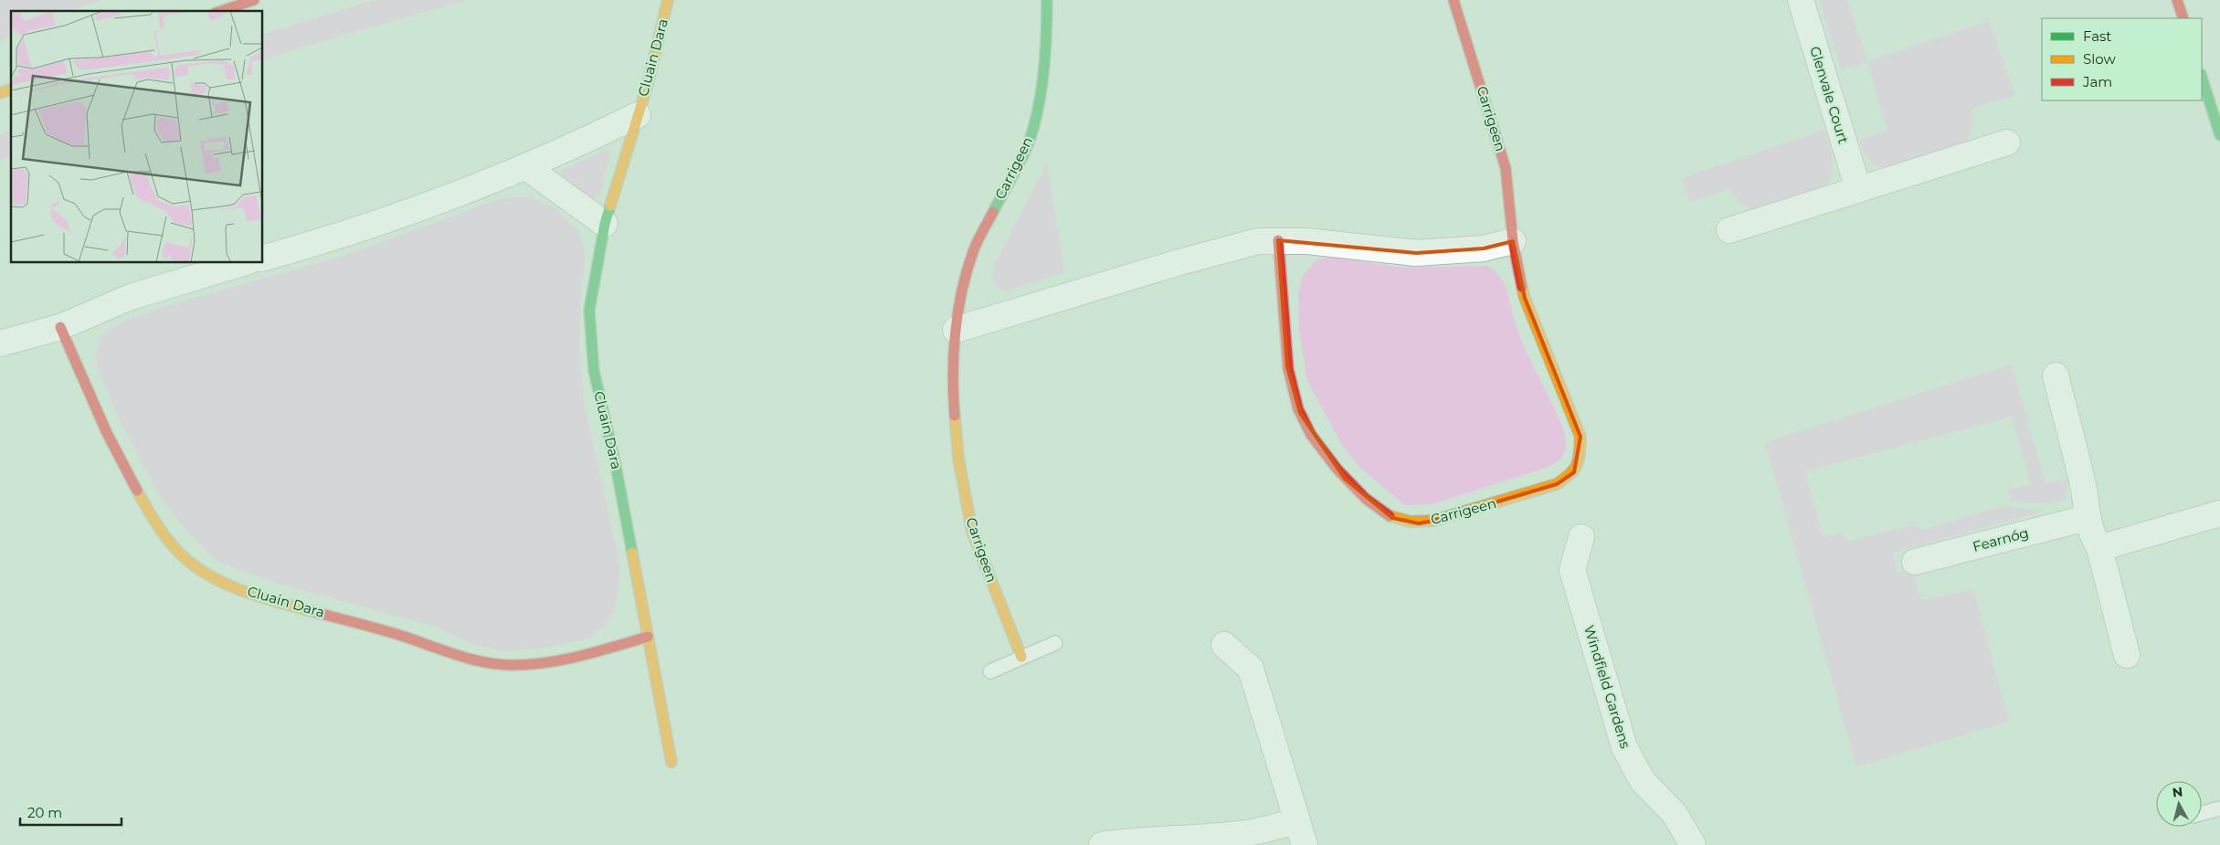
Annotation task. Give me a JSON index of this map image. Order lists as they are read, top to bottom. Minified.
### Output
{"streets":{"street":["Cluain Dara","Glenvale Court","Carrigeen","Fearnóg","Windfield Gardens"]},"legend":["Fast","Slow","Jam"],"scale_bar":"20 m","north":"top"}
